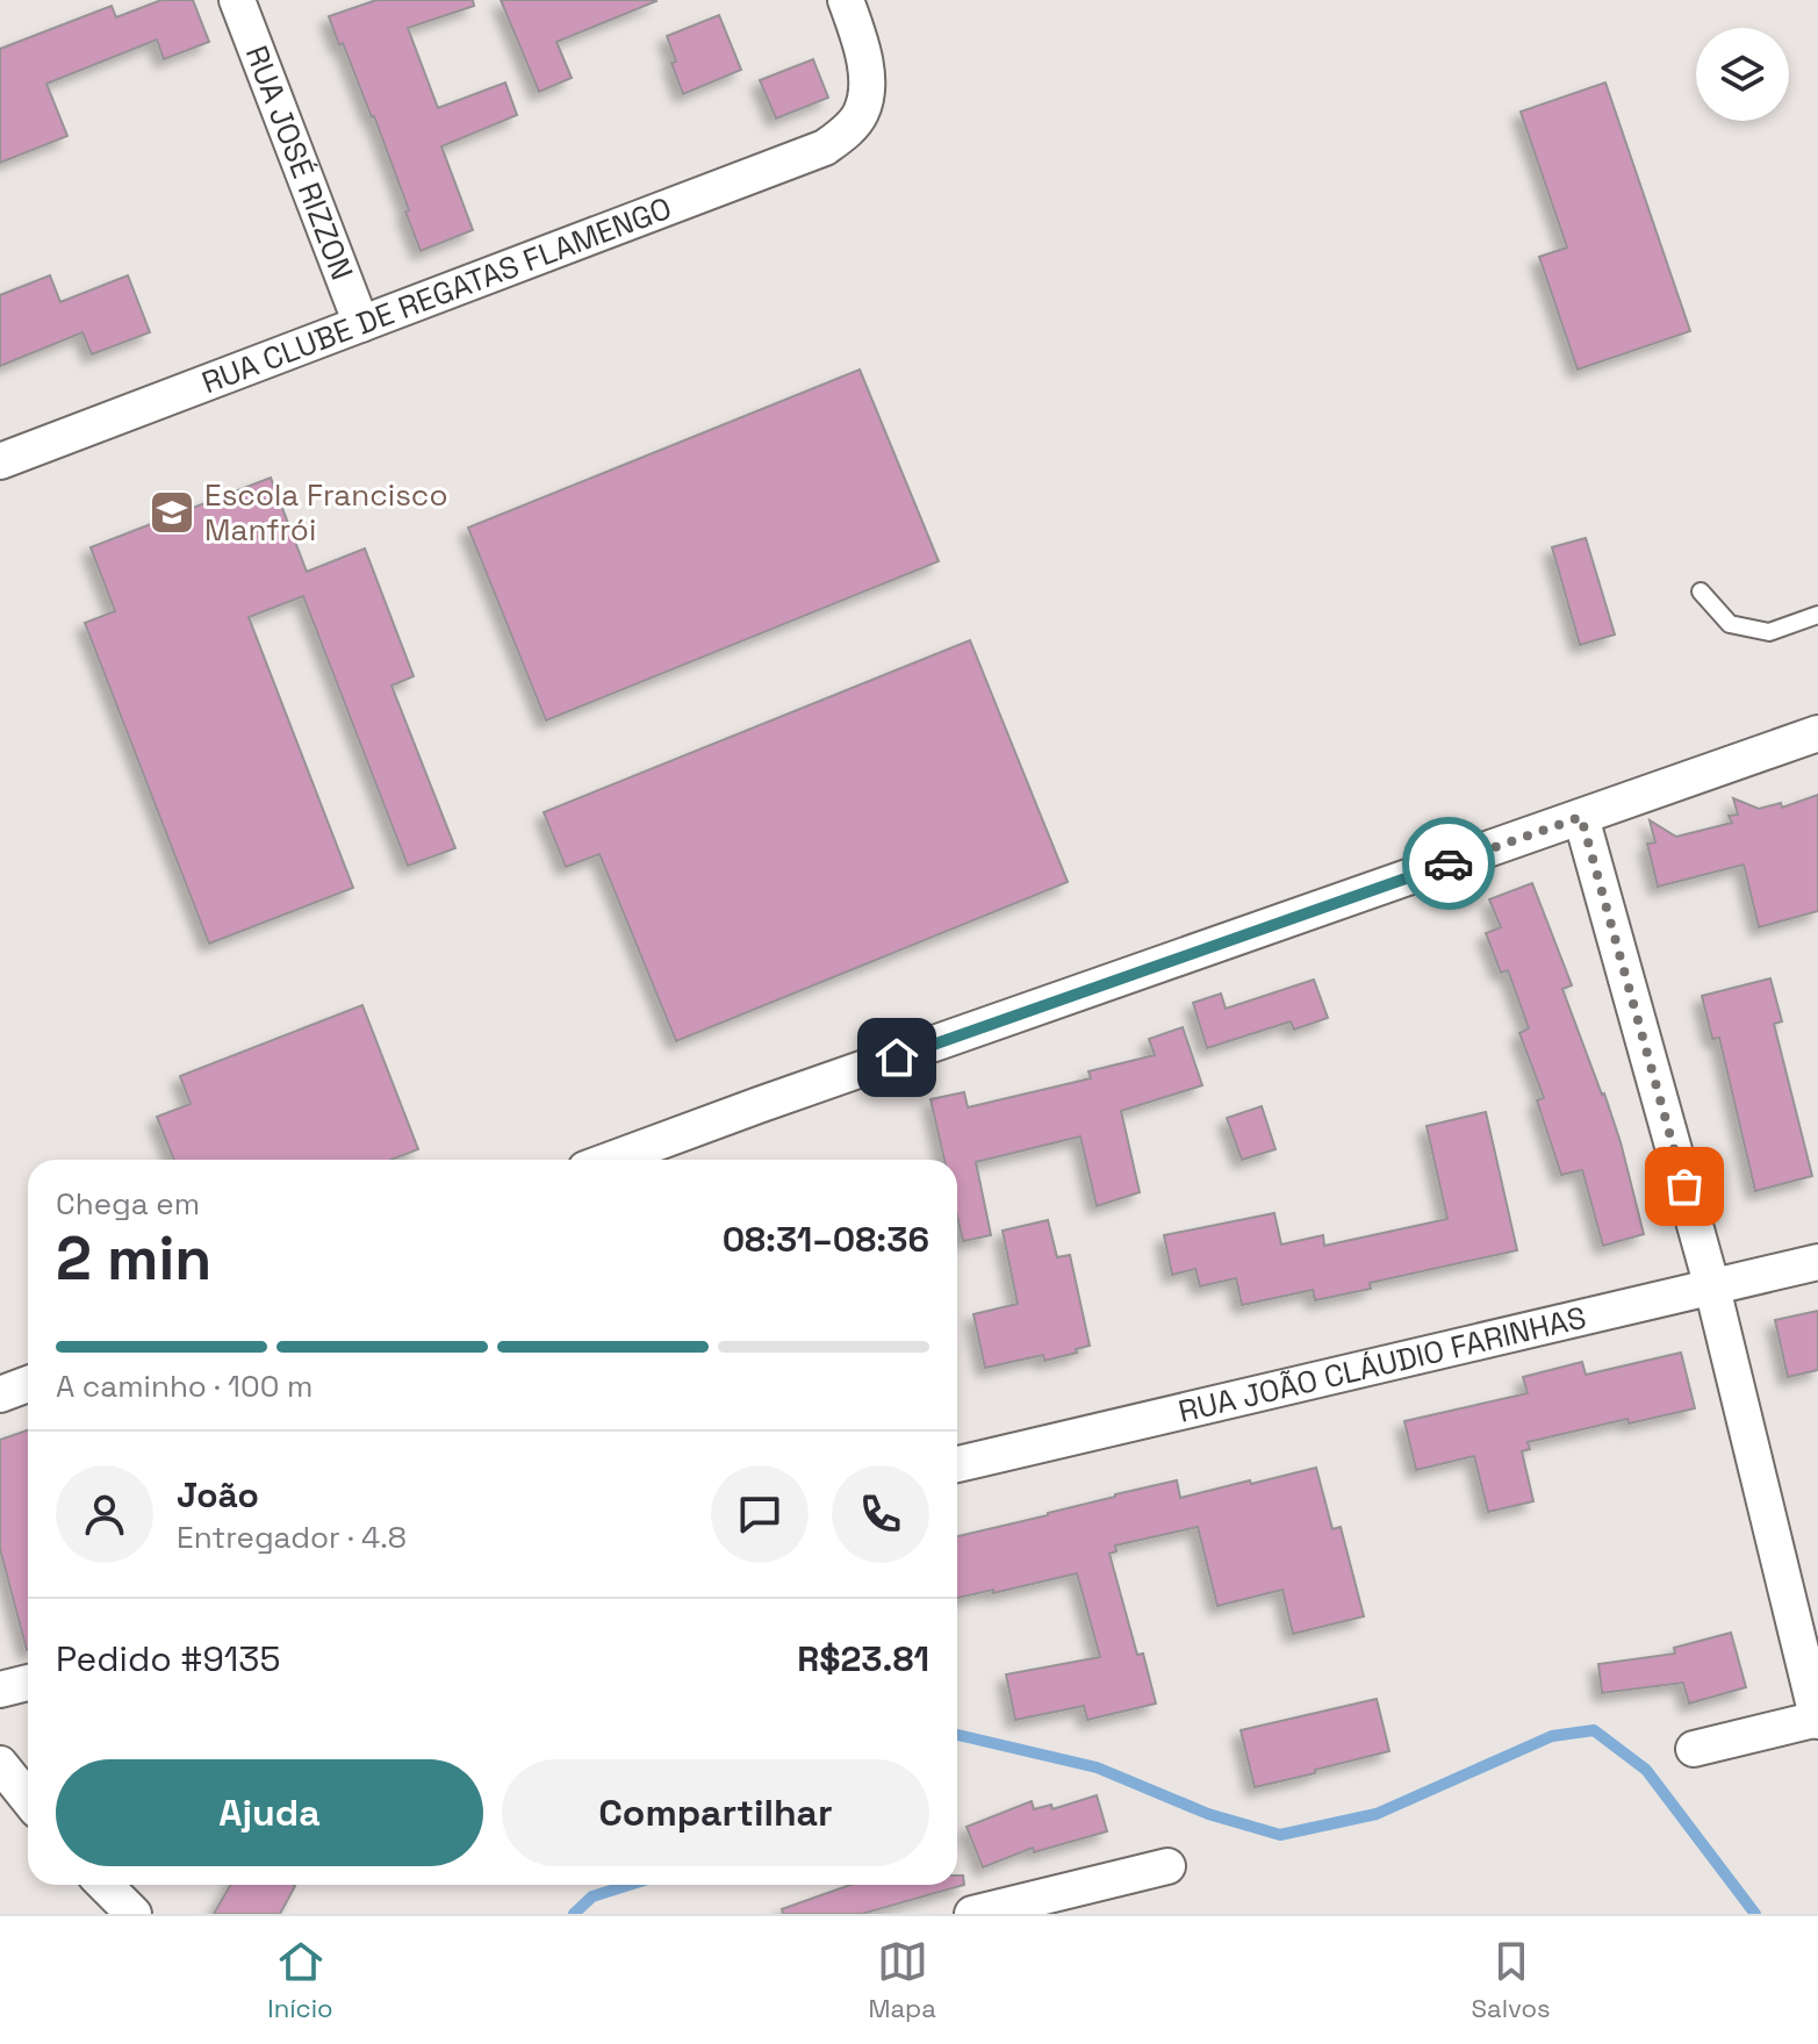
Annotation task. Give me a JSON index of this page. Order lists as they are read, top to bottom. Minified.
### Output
{"streets":{"street":["RUA JOSÉ RIZZON","RUA CLUBE DE REGATAS FLAMENGO","RUA JOÃO CLÁUDIO FARINHAS"]},"crossings":[["RUA JOSÉ RIZZON","RUA CLUBE DE REGATAS FLAMENGO"]],"places":{"school or university":["Escola Francisco Manfrói"]},"page":{"heading":["2 min","Chega em","08:31–08:36"],"panel":["João","Entregador · 4.8","Pedido #9135","R$23.81"],"bar":"A caminho · 100 m","buttons":["Ajuda","Compartilhar"],"tabs":["Início","Mapa","Salvos"]}}
